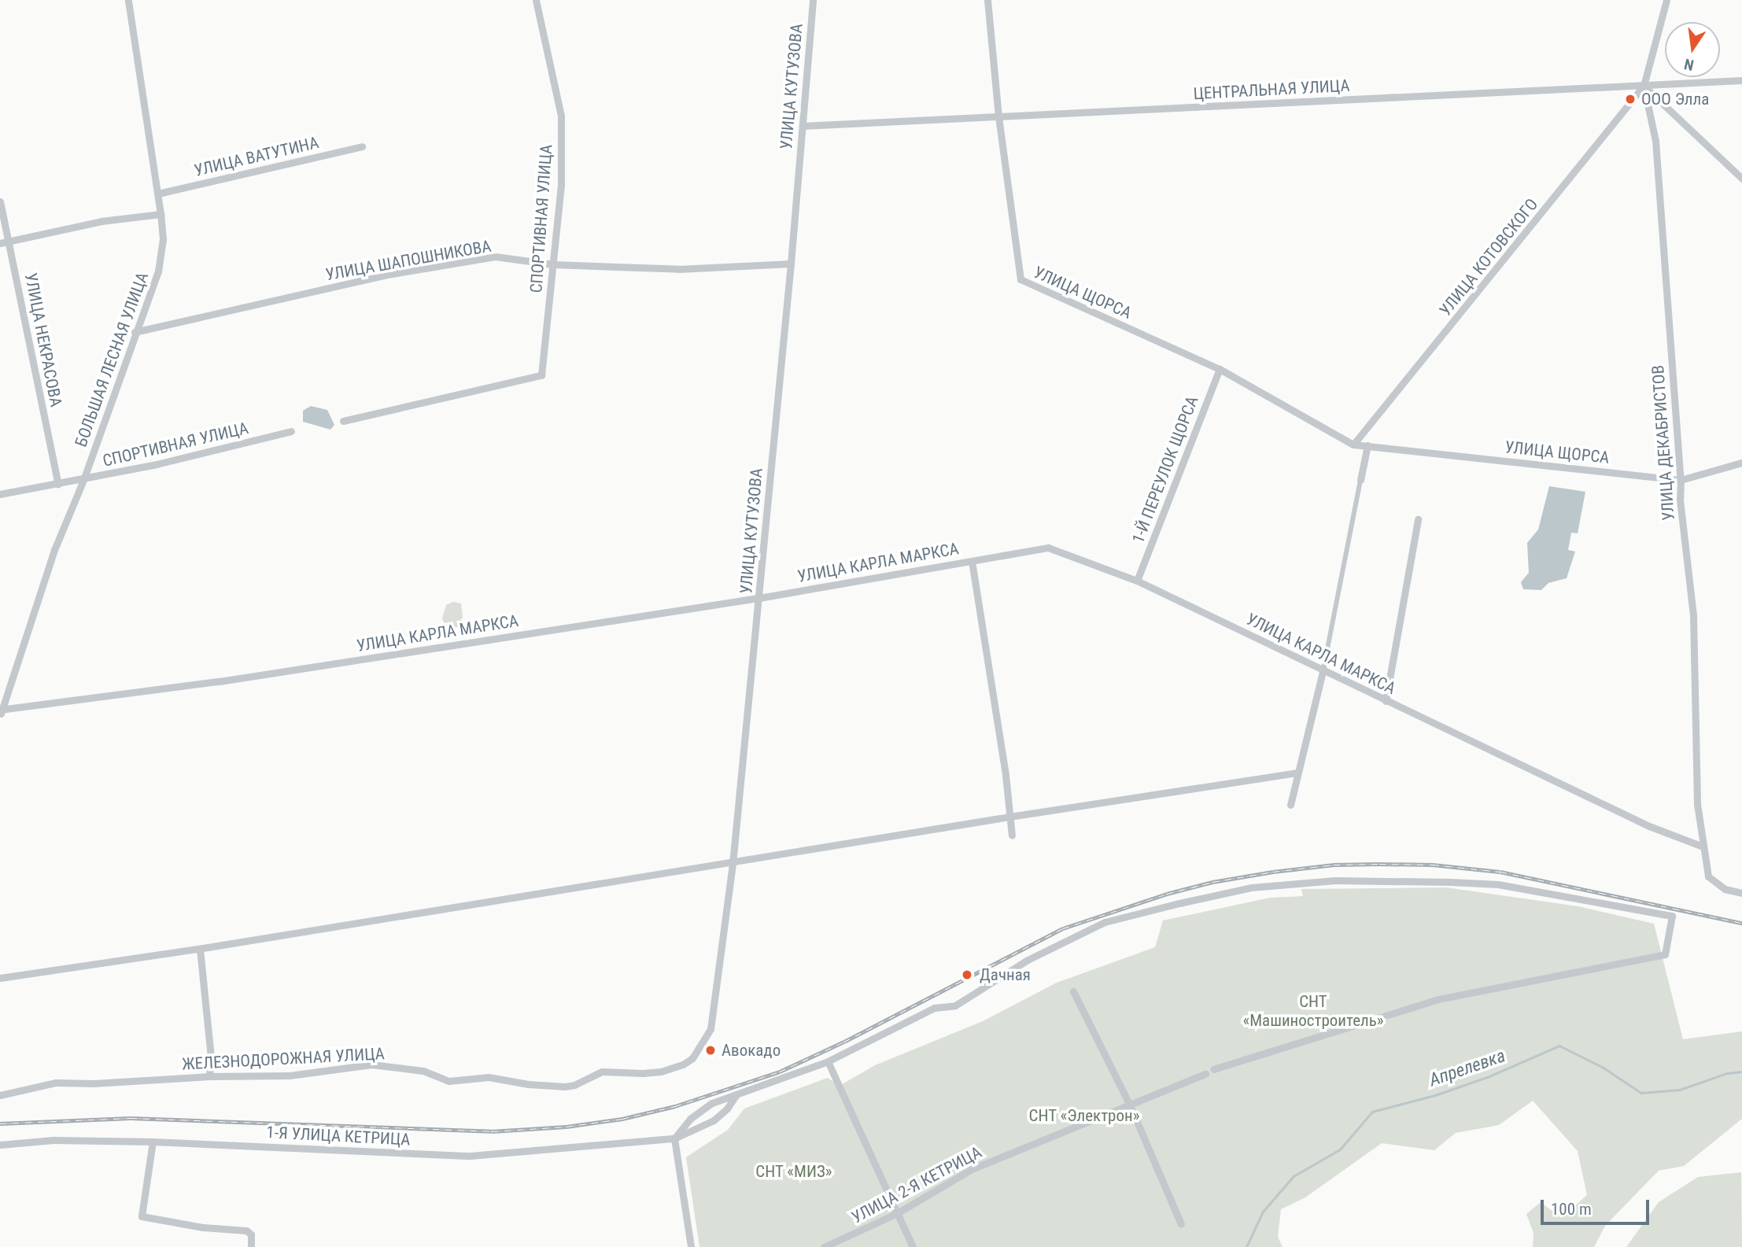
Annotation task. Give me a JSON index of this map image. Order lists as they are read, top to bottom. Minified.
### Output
{"streets":{"street":["УЛИЦА КУТУЗОВА","ЦЕНТРАЛЬНАЯ УЛИЦА","УЛИЦА ВАТУТИНА","СПОРТИВНАЯ УЛИЦА","УЛИЦА КОТОВСКОГО","УЛИЦА ШАПОШНИКОВА","УЛИЦА ЩОРСА","УЛИЦА НЕКРАСОВА","БОЛЬШАЯ ЛЕСНАЯ УЛИЦА","УЛИЦА ДЕКАБРИСТОВ","1-Й ПЕРЕУЛОК ЩОРСА","УЛИЦА КАРЛА МАРКСА","ЖЕЛЕЗНОДОРОЖНАЯ УЛИЦА","1-Я УЛИЦА КЕТРИЦА","УЛИЦА 2-Я КЕТРИЦА"]},"crossings":[["УЛИЦА КУТУЗОВА","ЦЕНТРАЛЬНАЯ УЛИЦА"],["УЛИЦА КУТУЗОВА","УЛИЦА ШАПОШНИКОВА"],["УЛИЦА КУТУЗОВА","УЛИЦА КАРЛА МАРКСА"],["УЛИЦА КУТУЗОВА","ЖЕЛЕЗНОДОРОЖНАЯ УЛИЦА"],["ЦЕНТРАЛЬНАЯ УЛИЦА","УЛИЦА КОТОВСКОГО"],["ЦЕНТРАЛЬНАЯ УЛИЦА","УЛИЦА ЩОРСА"],["ЦЕНТРАЛЬНАЯ УЛИЦА","УЛИЦА ДЕКАБРИСТОВ"],["УЛИЦА ВАТУТИНА","БОЛЬШАЯ ЛЕСНАЯ УЛИЦА"],["СПОРТИВНАЯ УЛИЦА","УЛИЦА ШАПОШНИКОВА"],["СПОРТИВНАЯ УЛИЦА","УЛИЦА НЕКРАСОВА"],["СПОРТИВНАЯ УЛИЦА","БОЛЬШАЯ ЛЕСНАЯ УЛИЦА"],["УЛИЦА КОТОВСКОГО","УЛИЦА ЩОРСА"],["УЛИЦА КОТОВСКОГО","УЛИЦА ДЕКАБРИСТОВ"],["УЛИЦА ШАПОШНИКОВА","БОЛЬШАЯ ЛЕСНАЯ УЛИЦА"],["УЛИЦА ЩОРСА","УЛИЦА ДЕКАБРИСТОВ"],["УЛИЦА ЩОРСА","1-Й ПЕРЕУЛОК ЩОРСА"],["БОЛЬШАЯ ЛЕСНАЯ УЛИЦА","УЛИЦА КАРЛА МАРКСА"],["УЛИЦА ДЕКАБРИСТОВ","УЛИЦА КАРЛА МАРКСА"],["1-Й ПЕРЕУЛОК ЩОРСА","УЛИЦА КАРЛА МАРКСА"]],"water":["Апрелевка"],"parks":["СНТ «Машиностроитель»","СНТ «Электрон»","СНТ «МИЗ»"],"places":["ООО Элла","Дачная","Авокадо"],"scale_bar":"100 m","north":"bottom"}
